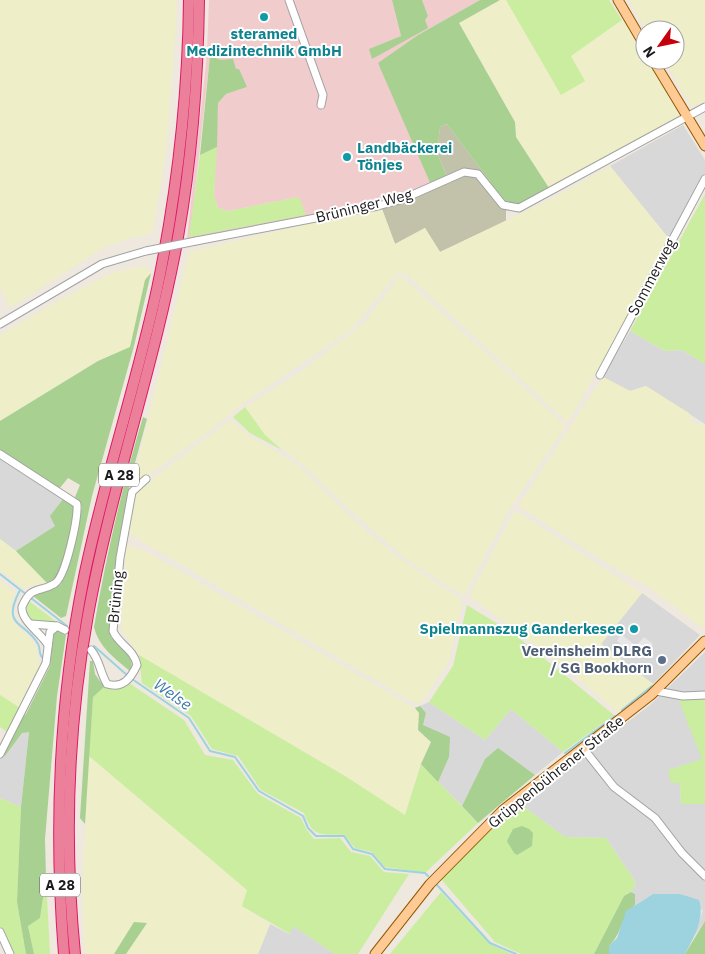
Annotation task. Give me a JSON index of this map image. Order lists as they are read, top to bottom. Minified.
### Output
{"streets":{"highway":["A 28"],"main road":["Grüppenbührener Straße"],"street":["Brüninger Weg","Sommerweg","Brüning"]},"water":["Welse"],"places":["steramed Medizintechnik GmbH","Landbäckerei Tönjes","Spielmannszug Ganderkesee","Vereinsheim DLRG / SG Bookhorn"],"north":"bottom left"}
